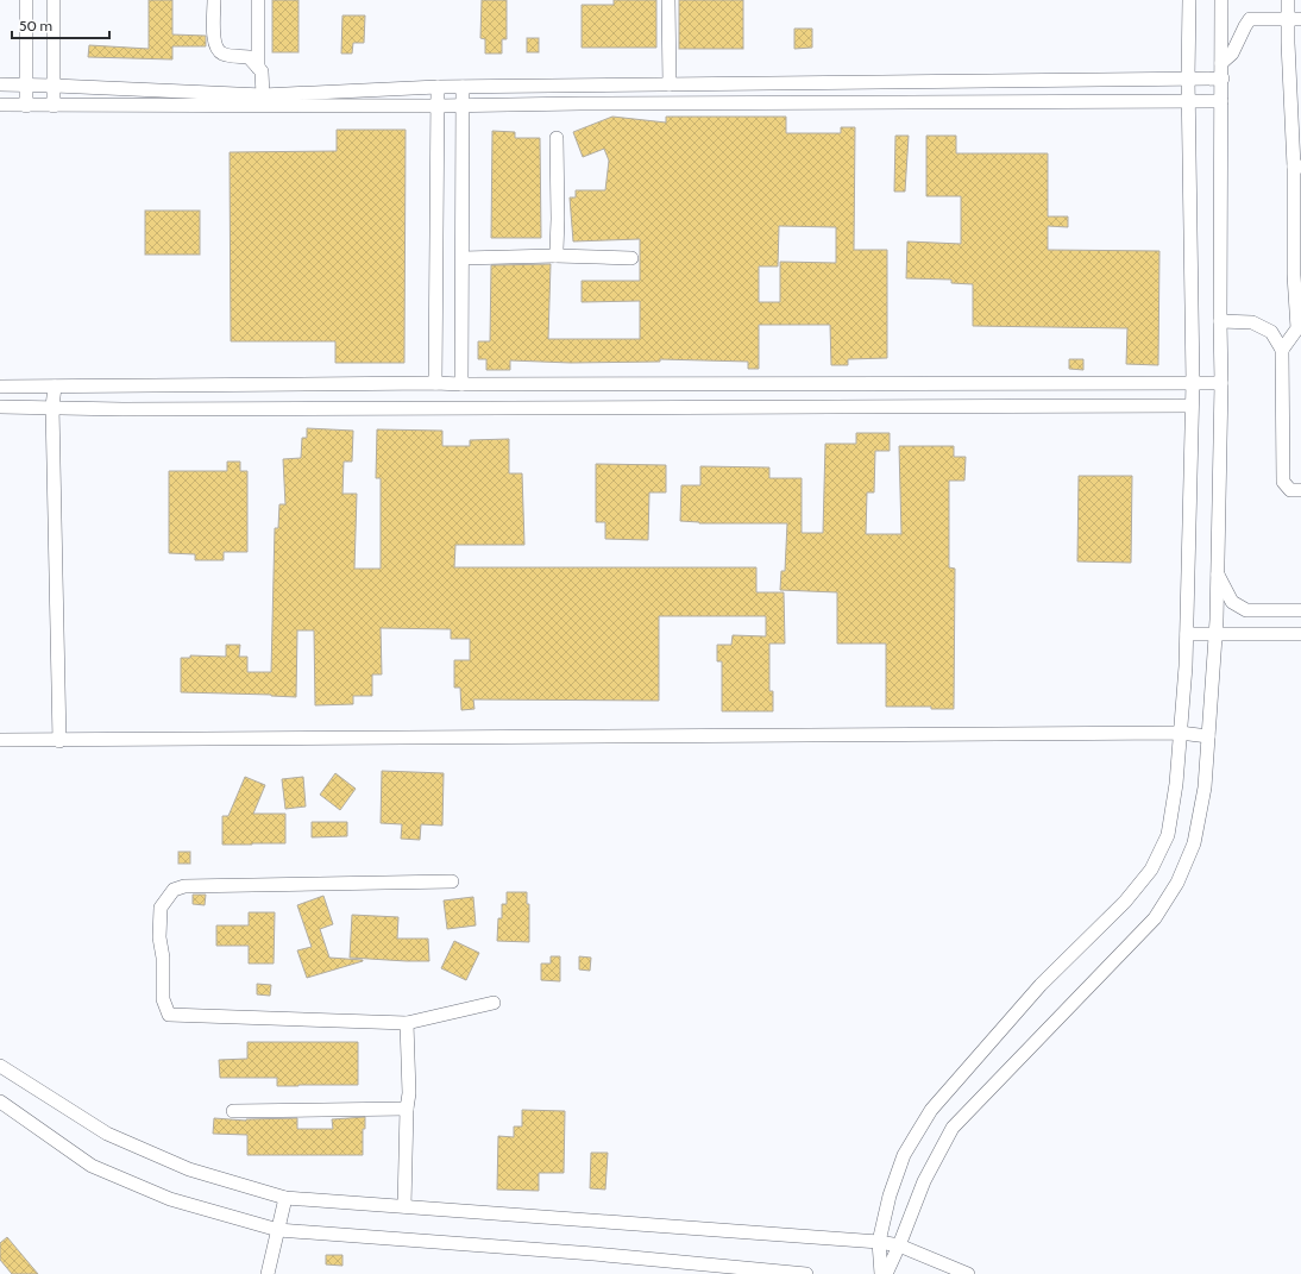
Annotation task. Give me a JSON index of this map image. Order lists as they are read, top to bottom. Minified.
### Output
{"scale_bar":"50 m"}
